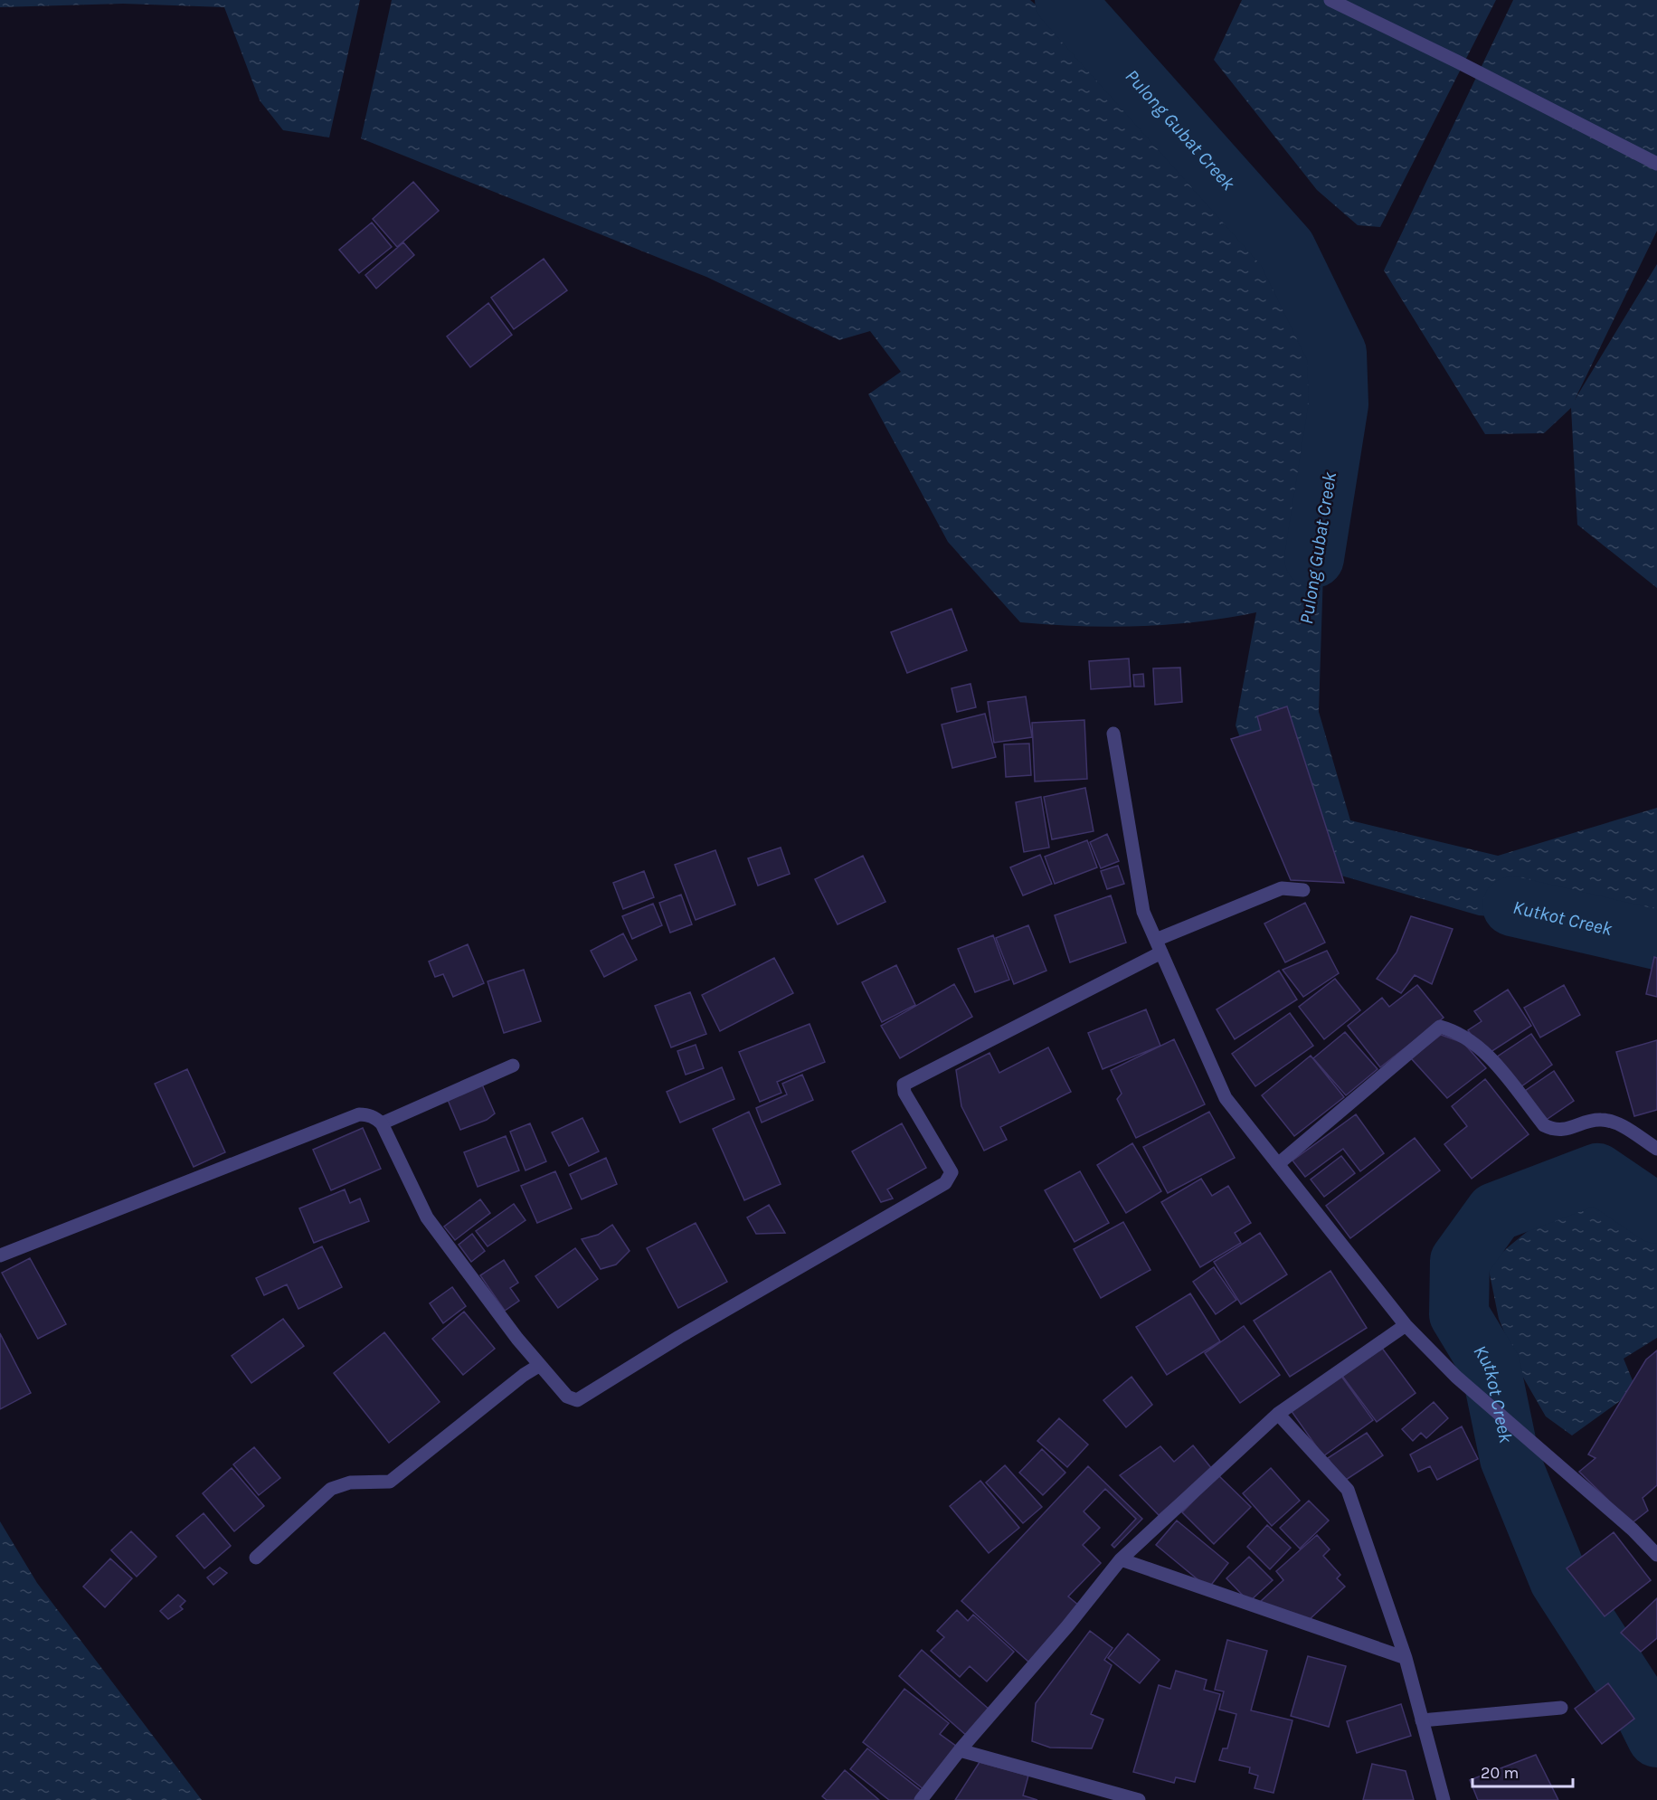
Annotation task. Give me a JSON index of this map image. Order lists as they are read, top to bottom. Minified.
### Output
{"water":["Pulong Gubat Creek","Kutkot Creek"],"scale_bar":"20 m"}
